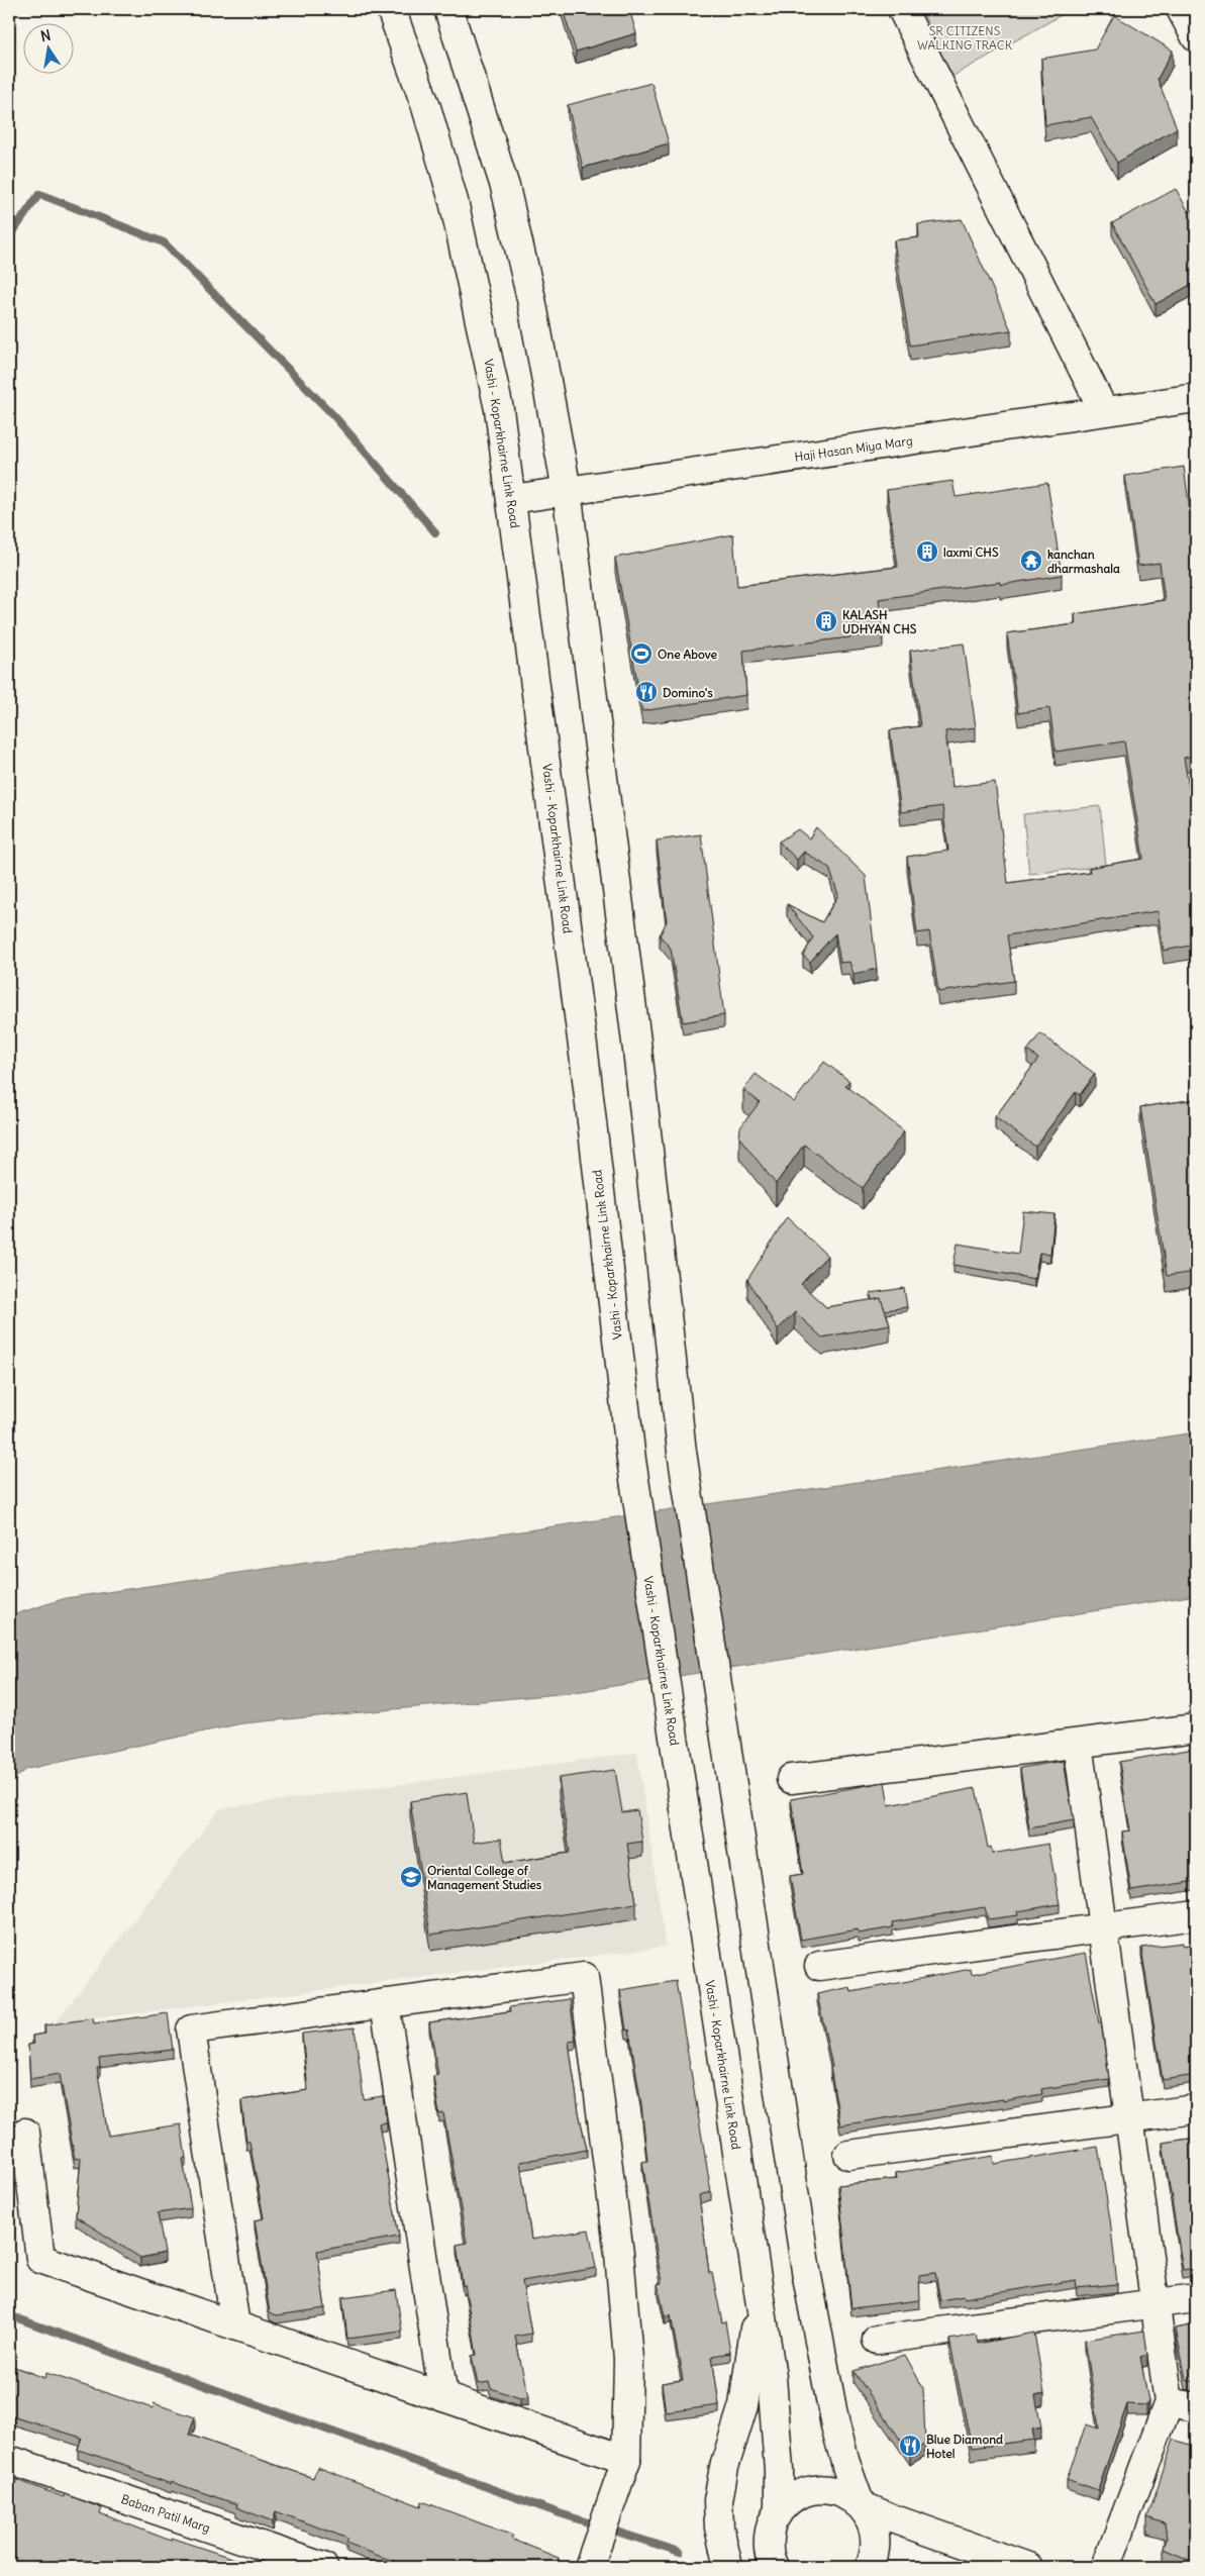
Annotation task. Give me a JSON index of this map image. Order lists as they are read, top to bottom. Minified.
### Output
{"streets":{"street":["Vashi - Koparkhairne Link Road","Haji Hasan Miya Marg","Baban Patil Marg"]},"crossings":[["Vashi - Koparkhairne Link Road","Haji Hasan Miya Marg"]],"parks":["SR CITIZENS WALKING TRACK"],"places":{"building":["laxmi CHS","KALASH UDHYAN CHS"],"temple":["kanchan dharmashala"],"sports":["One Above"],"restaurant":["Domino's","Blue Diamond Hotel"],"school or university":["Oriental College of Management Studies"]},"north":"top"}
